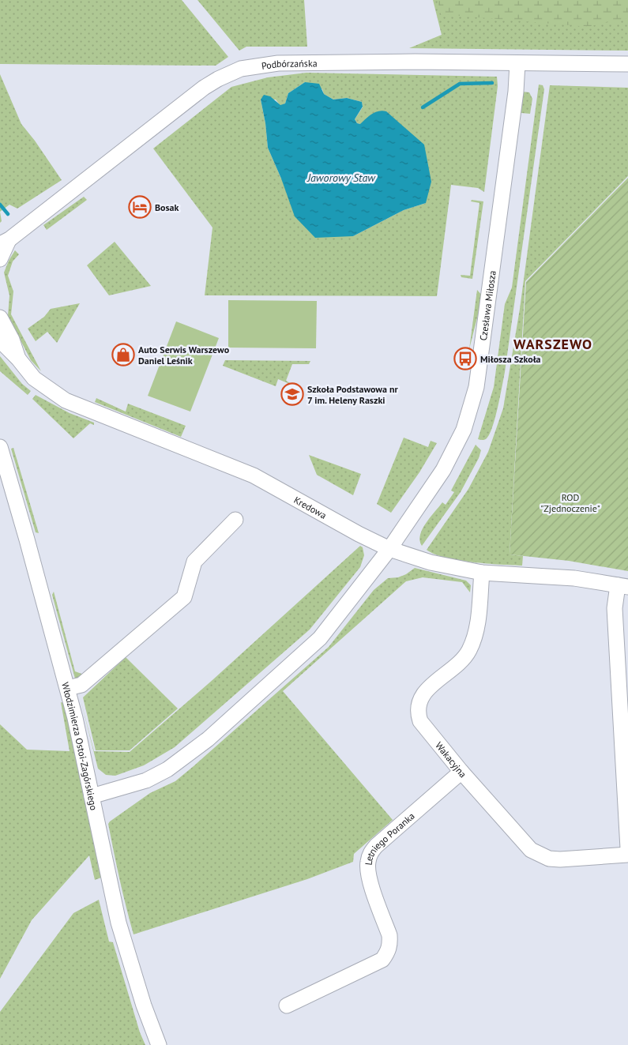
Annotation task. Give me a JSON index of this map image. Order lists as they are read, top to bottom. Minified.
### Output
{"streets":{"street":["Podbórzańska","Czesława Miłosza","Kredowa","Włodzimierza Ostoi-Zagórskiego","Wakacyjna","Letniego Poranka"]},"crossings":[["Podbórzańska","Czesława Miłosza"],["Czesława Miłosza","Kredowa"],["Czesława Miłosza","Włodzimierza Ostoi-Zagórskiego"],["Kredowa","Wakacyjna"],["Wakacyjna","Letniego Poranka"]],"districts":["WARSZEWO"],"water":["Jaworowy Staw"],"parks":["ROD \"Zjednoczenie\""],"places":{"hotel":["Bosak"],"shop":["Auto Serwis Warszewo Daniel Leśnik"],"bus stop":["Miłosza Szkoła"],"school or university":["Szkoła Podstawowa nr 7 im. Heleny Raszki"]}}
